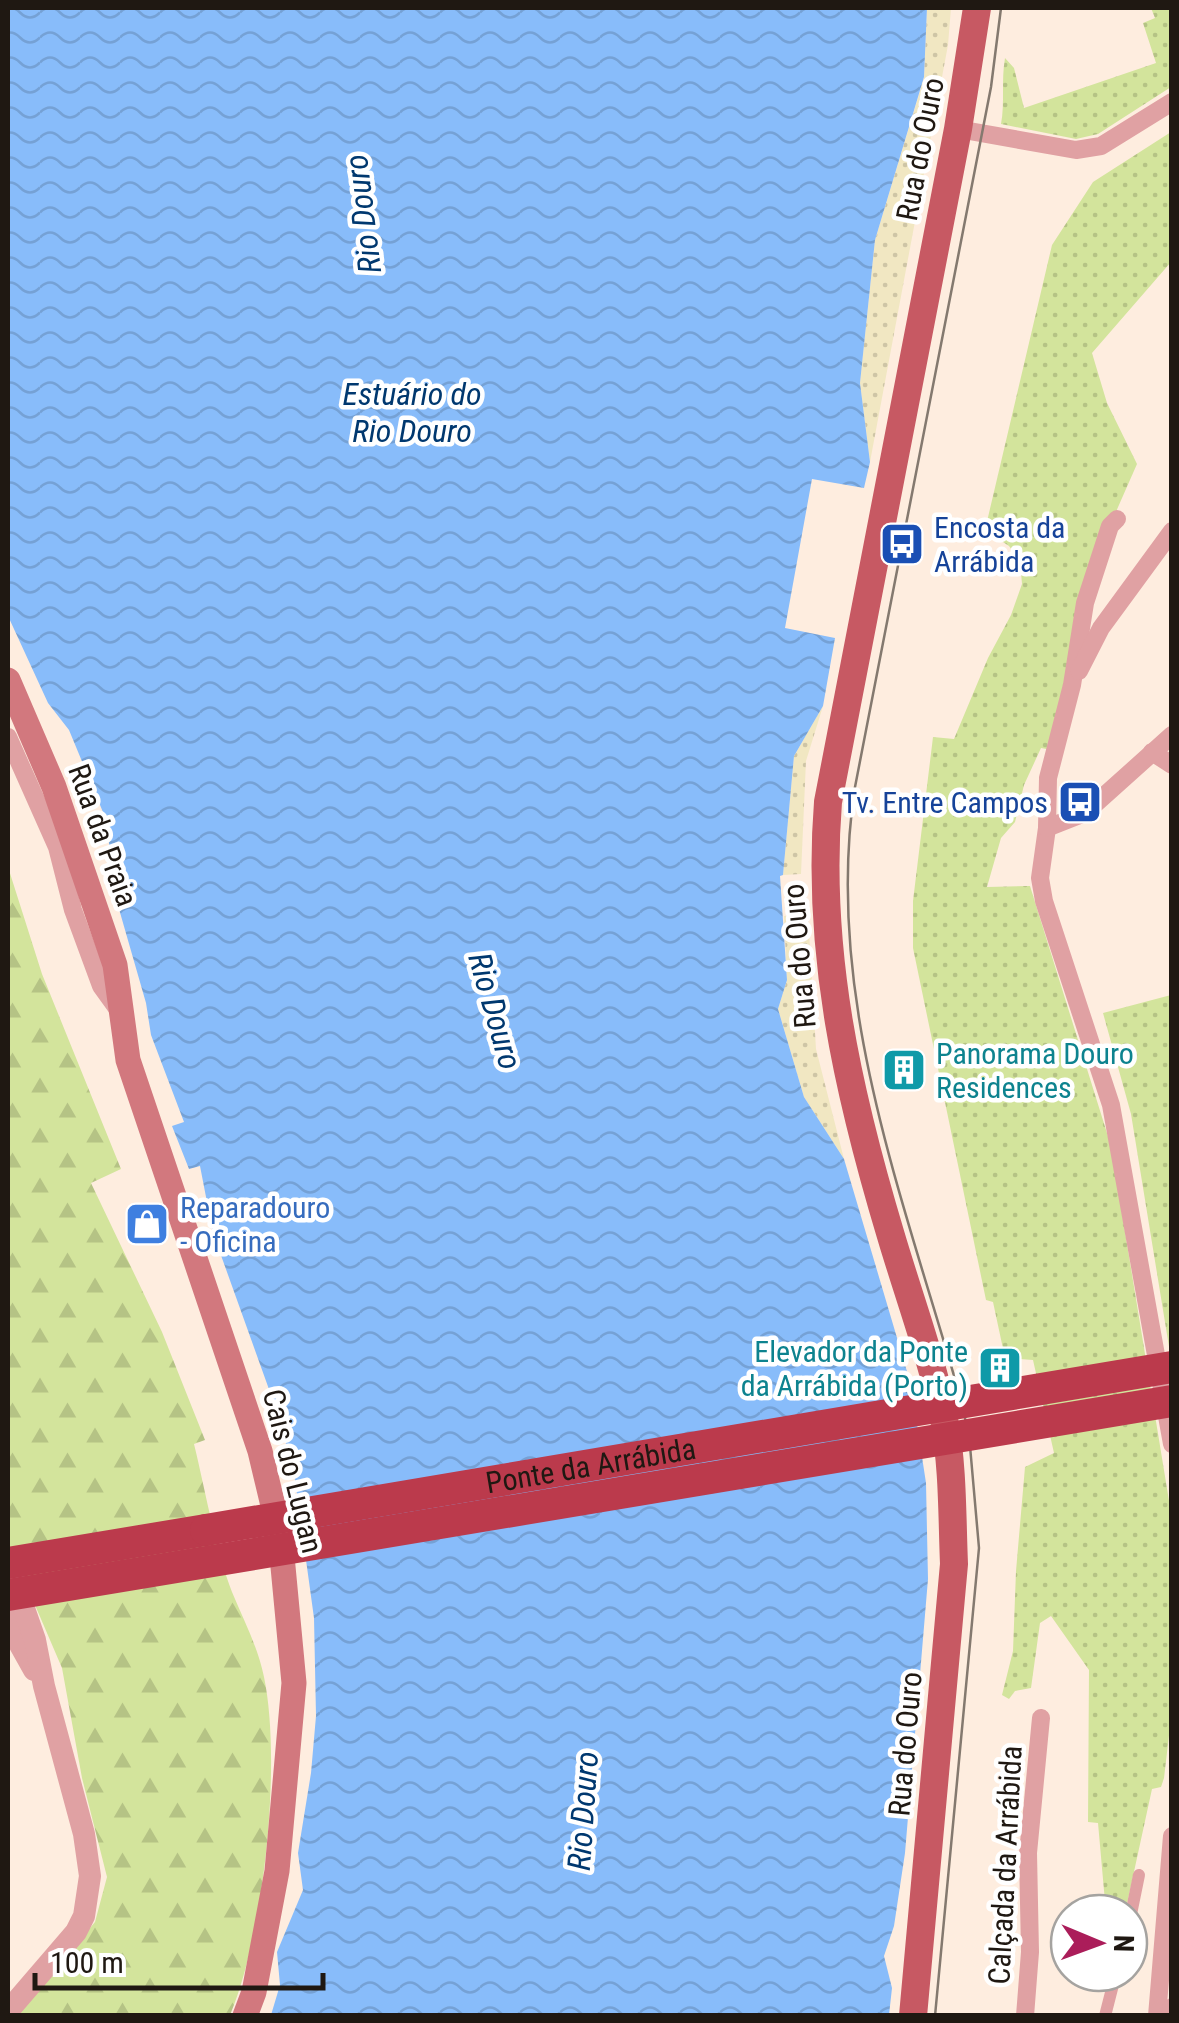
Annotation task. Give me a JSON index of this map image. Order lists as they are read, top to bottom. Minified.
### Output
{"streets":{"highway":["Ponte da Arrábida"],"main road":["Rua do Ouro","Rua da Praia","Cais do Lugan"],"street":["Calçada da Arrábida"]},"crossings":[["Rua da Praia","Cais do Lugan"]],"water":["Rio Douro","Estuário do Rio Douro"],"places":{"bus stop":["Encosta da Arrábida","Tv. Entre Campos"],"building":["Panorama Douro Residences","Elevador da Ponte da Arrábida (Porto)"],"shop":["Reparadouro - Oficina"]},"scale_bar":"100 m","north":"right"}
